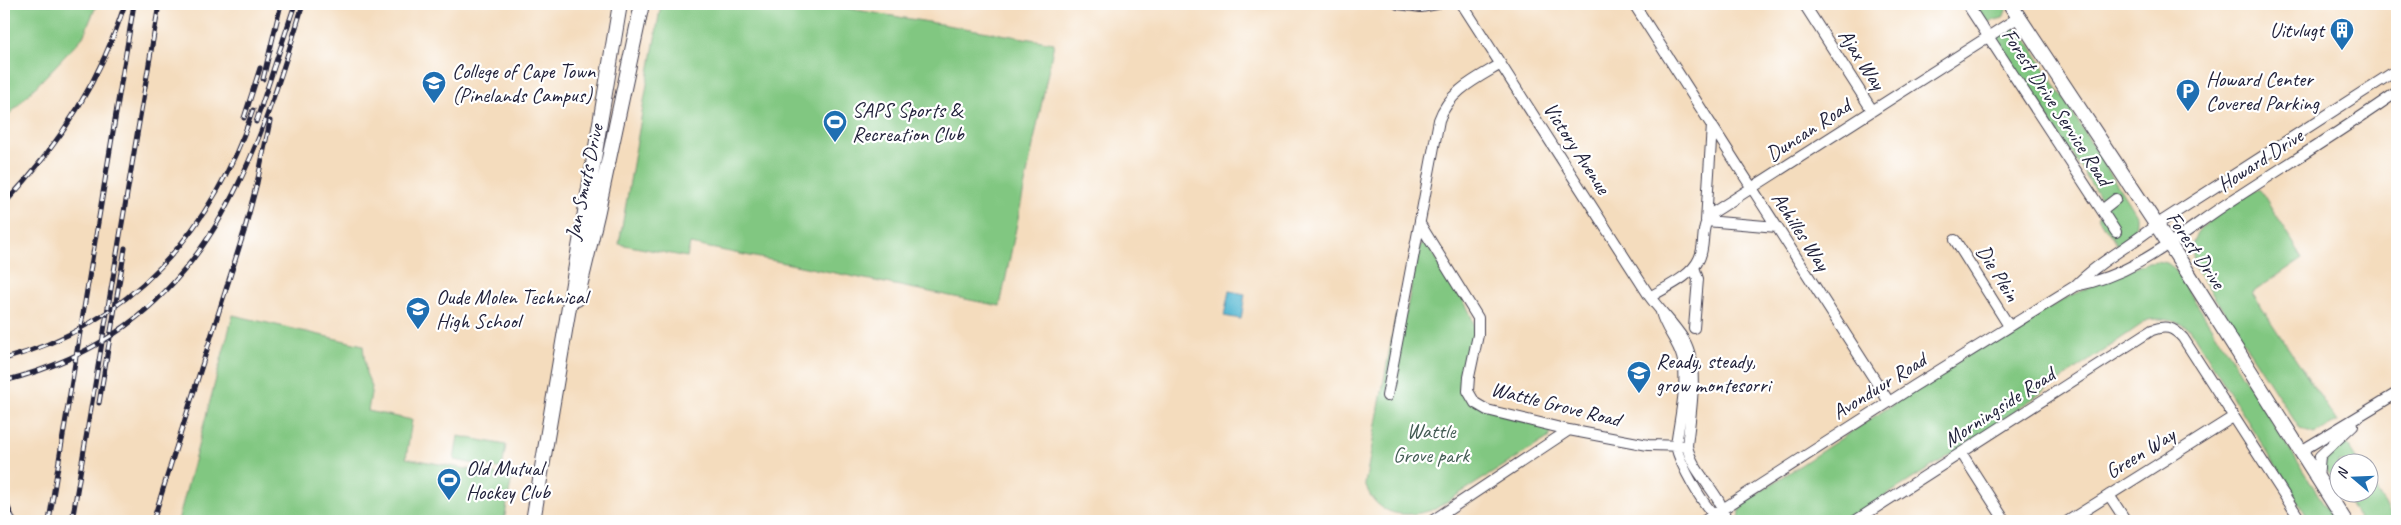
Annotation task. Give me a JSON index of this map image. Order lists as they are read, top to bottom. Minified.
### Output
{"streets":{"main road":["Jan Smuts Drive","Forest Drive"],"street":["Ajax Way","Forest Drive Service Road","Duncan Road","Victory Avenue","Howard Drive","Achilles Way","Die Plein","Avonduur Road","Wattle Grove Road","Morningside Road","Green Way"]},"crossings":[["Ajax Way","Duncan Road"],["Forest Drive Service Road","Duncan Road"],["Duncan Road","Achilles Way"],["Duncan Road","Forest Drive"],["Victory Avenue","Avonduur Road"],["Victory Avenue","Wattle Grove Road"],["Howard Drive","Forest Drive"],["Howard Drive","Avonduur Road"],["Achilles Way","Avonduur Road"],["Forest Drive","Avonduur Road"],["Die Plein","Avonduur Road"],["Morningside Road","Green Way"]],"parks":["Wattle Grove park"],"places":{"building":["Uitvlugt"],"school or university":["College of Cape Town (Pinelands Campus)","Oude Molen Technical High School","Ready, steady, grow montesorri"],"parking":["Howard Center Covered Parking"],"sports":["SAPS Sports & Recreation Club","Old Mutual Hockey Club"]},"north":"left"}
